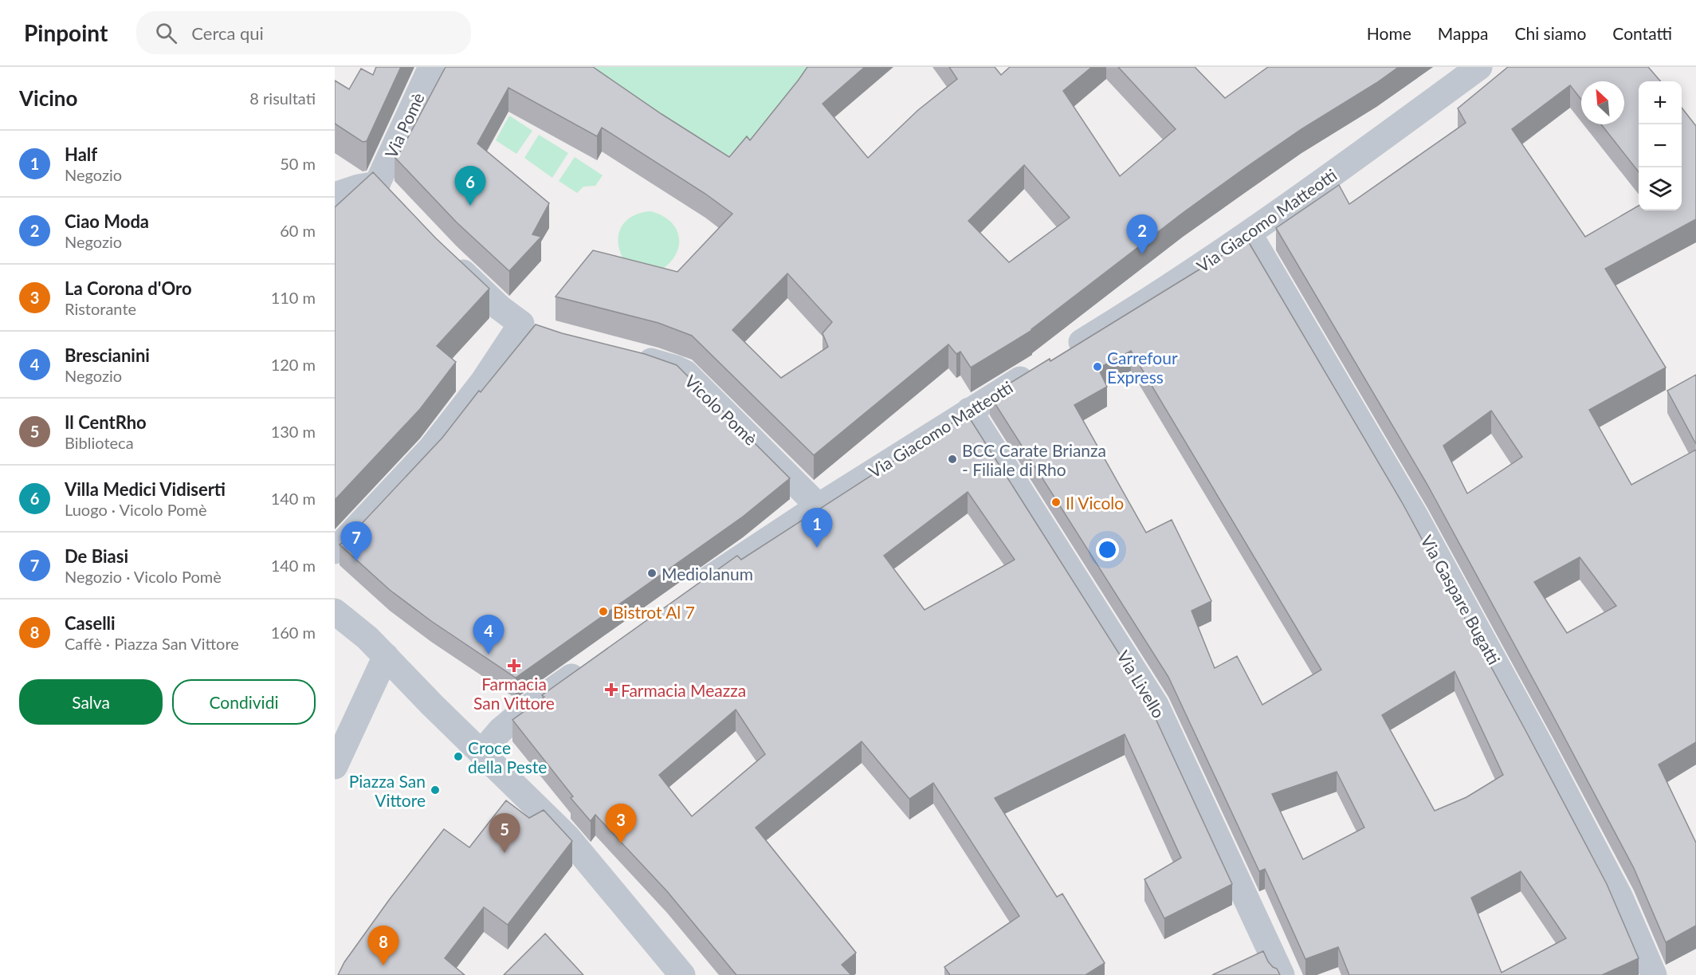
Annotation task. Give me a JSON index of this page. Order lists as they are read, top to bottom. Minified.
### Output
{"streets":{"street":["Via Pomè","Via Giacomo Matteotti","Vicolo Pomè","Via Gaspare Bugatti","Via Livello"]},"crossings":[["Via Giacomo Matteotti","Vicolo Pomè"],["Via Giacomo Matteotti","Via Gaspare Bugatti"],["Via Giacomo Matteotti","Via Livello"]],"places":{"other":["Carrefour Express","BCC Carate Brianza - Filiale di Rho","Il Vicolo","Mediolanum","Bistrot Al 7","Croce della Peste","Piazza San Vittore"],"health":["Farmacia San Vittore","Farmacia Meazza"]},"north":"top left","page":{"header":"Pinpoint","search":"Cerca qui","nav":["Home","Mappa","Chi siamo","Contatti"],"heading":["Vicino","8 risultati"],"map_buttons":["+","−"],"list":[{"mark":"1","name":"Half","note":"Negozio","value":"50 m"},{"mark":"2","name":"Ciao Moda","note":"Negozio","value":"60 m"},{"mark":"3","name":"La Corona d'Oro","note":"Ristorante","value":"110 m"},{"mark":"4","name":"Brescianini","note":"Negozio","value":"120 m"},{"mark":"5","name":"Il CentRho","note":"Biblioteca","value":"130 m"},{"mark":"6","name":"Villa Medici Vidiserti","note":"Luogo · Vicolo Pomè","value":"140 m"},{"mark":"7","name":"De Biasi","note":"Negozio · Vicolo Pomè","value":"140 m"},{"mark":"8","name":"Caselli","note":"Caffè · Piazza San Vittore","value":"160 m"}],"pins":["6","2","1","7","4","3","5","8"],"buttons":["Salva","Condividi"]}}
